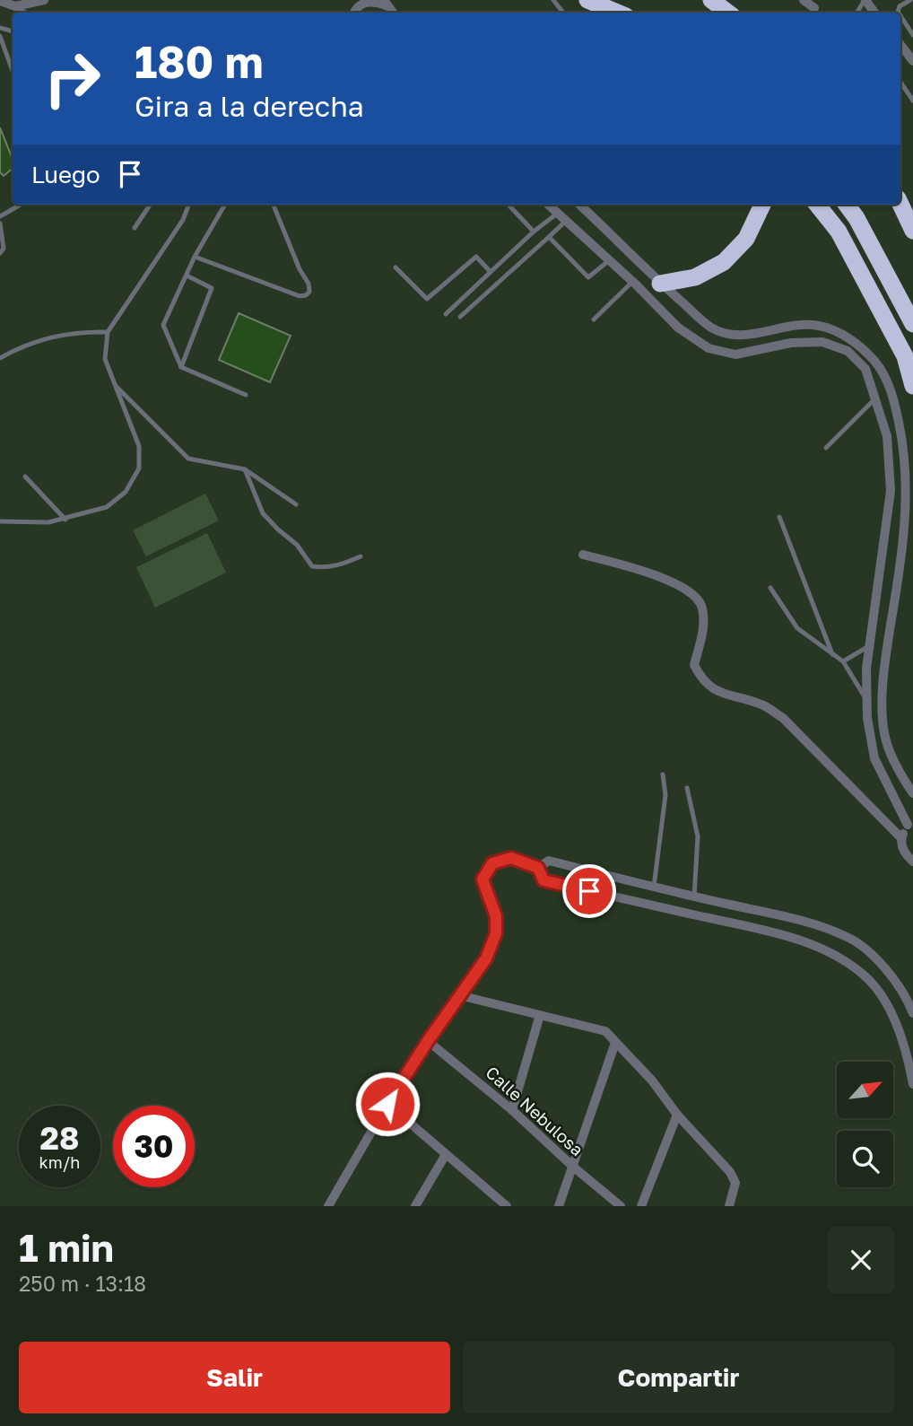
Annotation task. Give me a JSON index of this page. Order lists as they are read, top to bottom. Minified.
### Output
{"streets":{"street":["Calle Nebulosa"]},"north":"top right","page":{"turn":["180 m","Gira a la derecha"],"then":"Luego","speed":"28 km/h","limit":"30","heading":["1 min","250 m · 13:18"],"buttons":["Salir","Compartir"]}}
